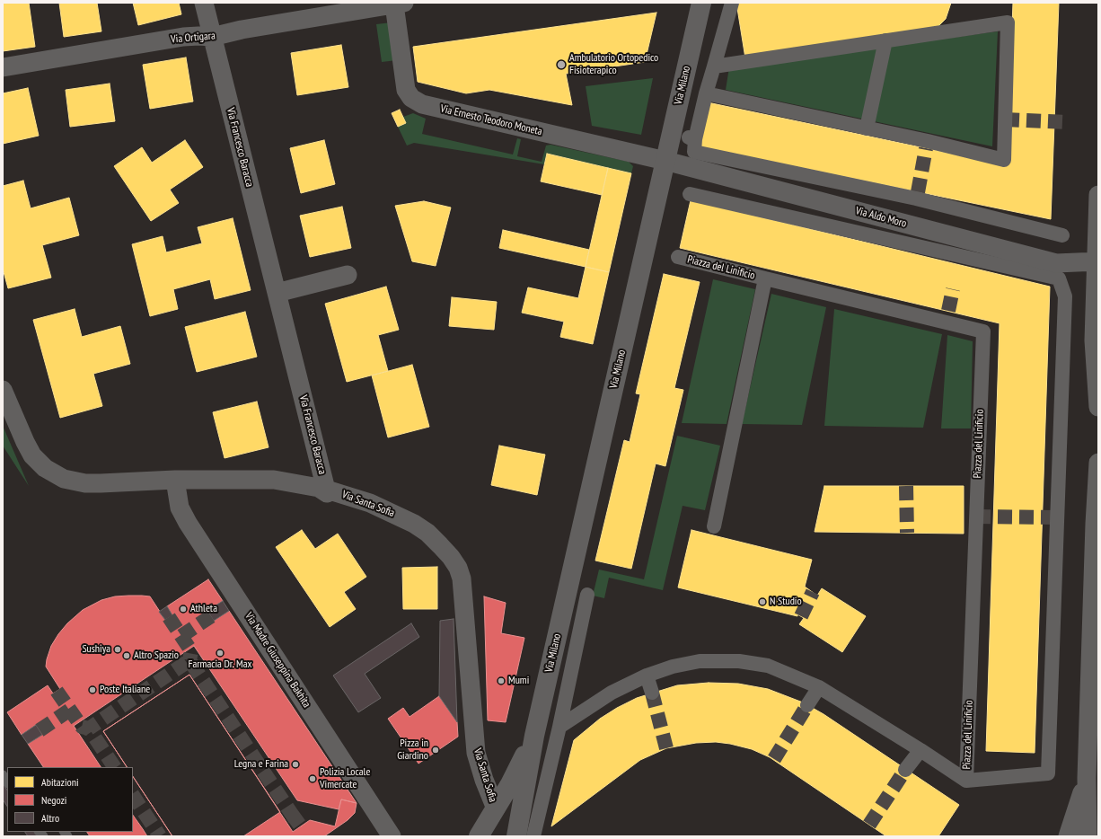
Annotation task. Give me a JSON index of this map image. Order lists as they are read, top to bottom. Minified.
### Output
{"streets":{"street":["Via Ortigara","Via Milano","Via Ernesto Teodoro Moneta","Via Francesco Baracca","Via Aldo Moro","Piazza del Linificio","Via Santa Sofia","Via Madre Giuseppina Bakhita"]},"crossings":[["Via Ortigara","Via Ernesto Teodoro Moneta"],["Via Ortigara","Via Francesco Baracca"],["Via Milano","Via Ernesto Teodoro Moneta"],["Via Milano","Via Aldo Moro"],["Via Milano","Via Santa Sofia"],["Via Ernesto Teodoro Moneta","Via Aldo Moro"],["Via Francesco Baracca","Via Santa Sofia"],["Via Santa Sofia","Via Madre Giuseppina Bakhita"]],"places":["Ambulatorio Ortopedico Fisioterapico","N Studio","Athleta","Sushiya","Farmacia Dr. Max","Altro Spazio","Mumi","Poste Italiane","Pizza in Giardino","Legna e Farina","Polizia Locale Vimercate"],"legend":["Abitazioni","Negozi","Altro"]}
